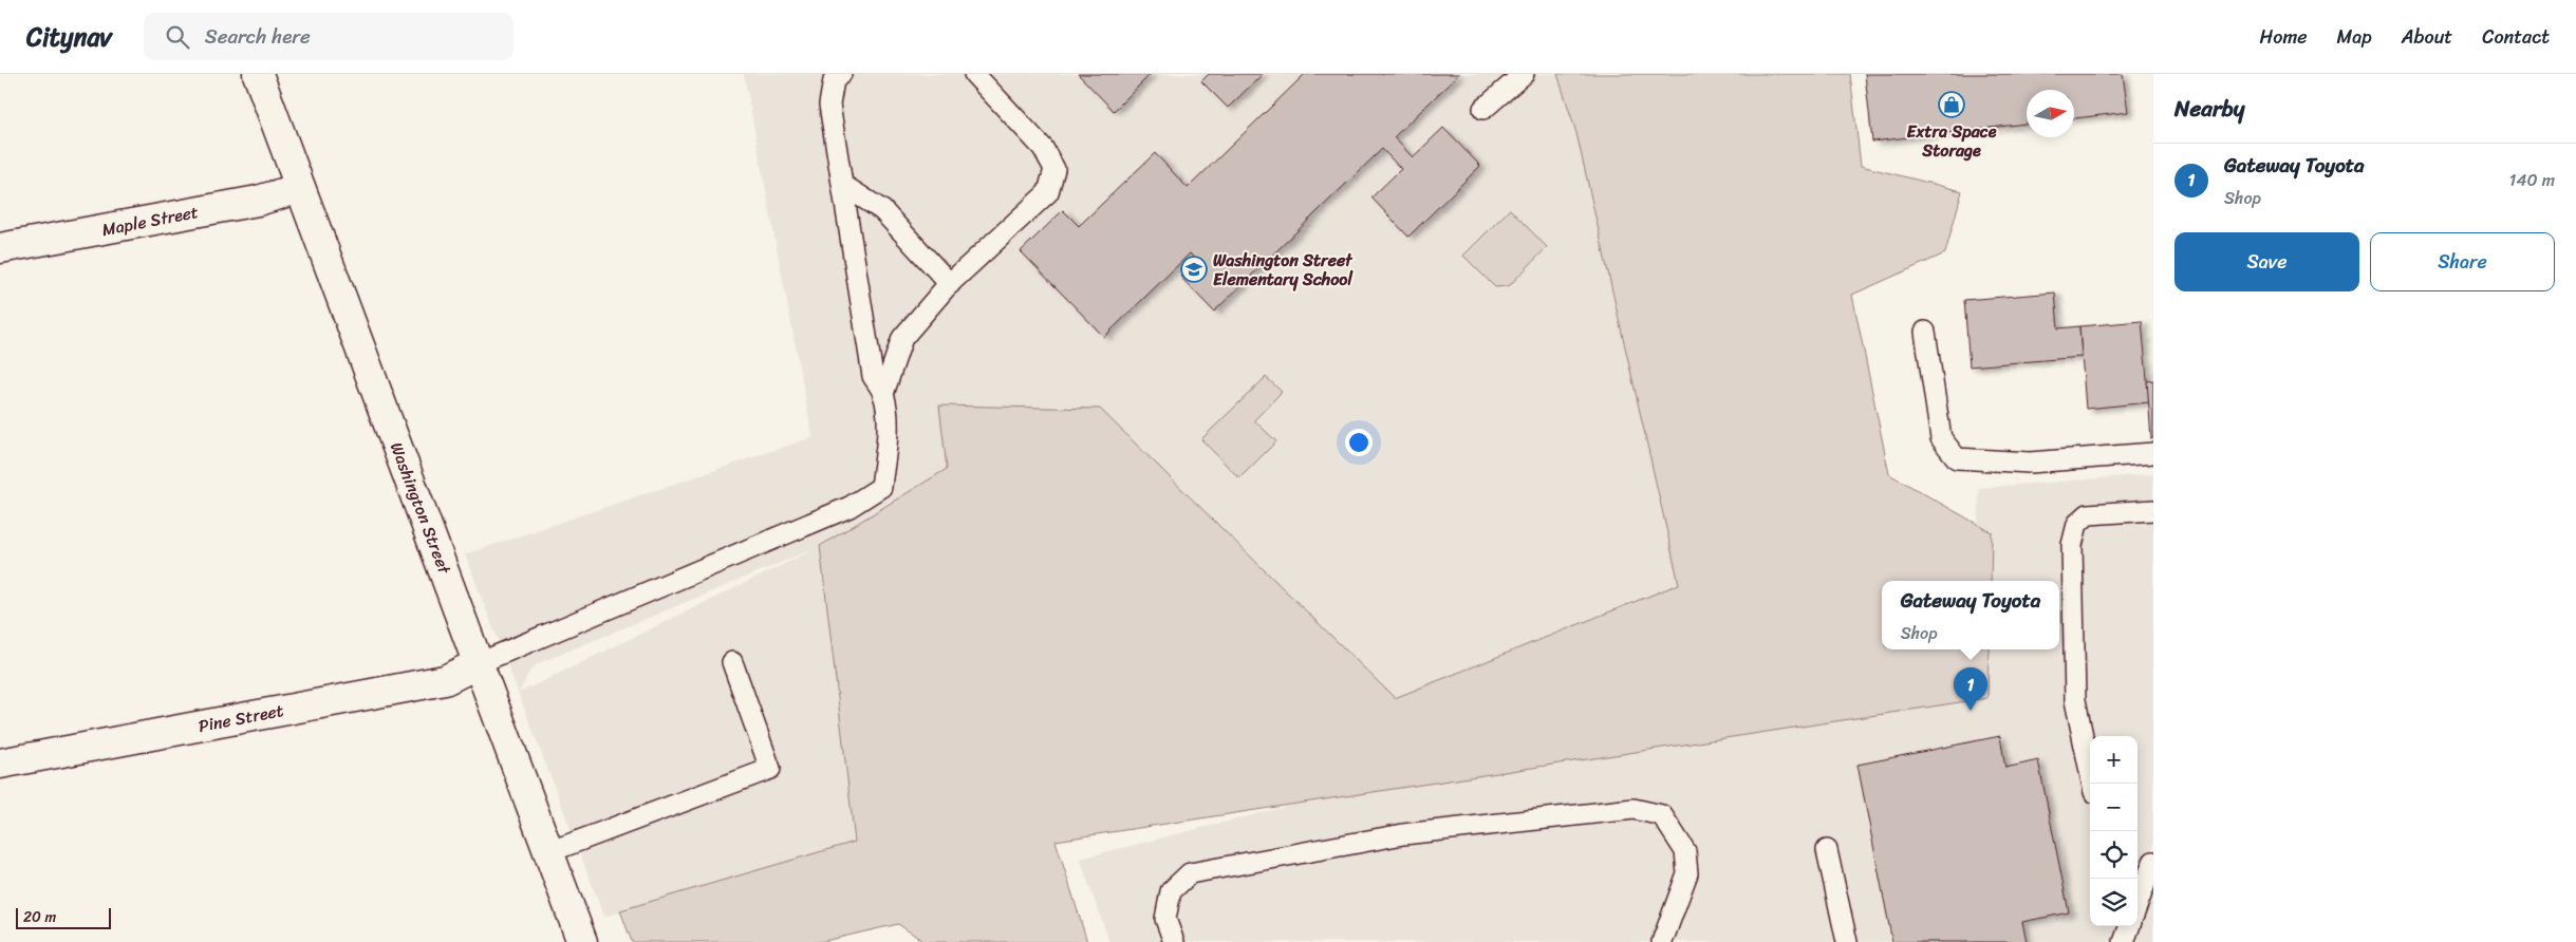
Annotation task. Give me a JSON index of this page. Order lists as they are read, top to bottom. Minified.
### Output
{"streets":{"main road":["Maple Street","Washington Street","Pine Street"]},"crossings":[["Maple Street","Washington Street"],["Washington Street","Pine Street"]],"places":{"shop":["Extra Space Storage"],"school or university":["Washington Street Elementary School"]},"scale_bar":"20 m","north":"right","page":{"header":"Citynav","search":"Search here","nav":["Home","Map","About","Contact"],"heading":"Nearby","list":[{"mark":"1","name":"Gateway Toyota","note":"Shop","value":"140 m"}],"buttons":["Save","Share"],"popup":["Gateway Toyota","Shop"],"pins":"1","map_buttons":["+","−"],"scale":"20 m"}}
